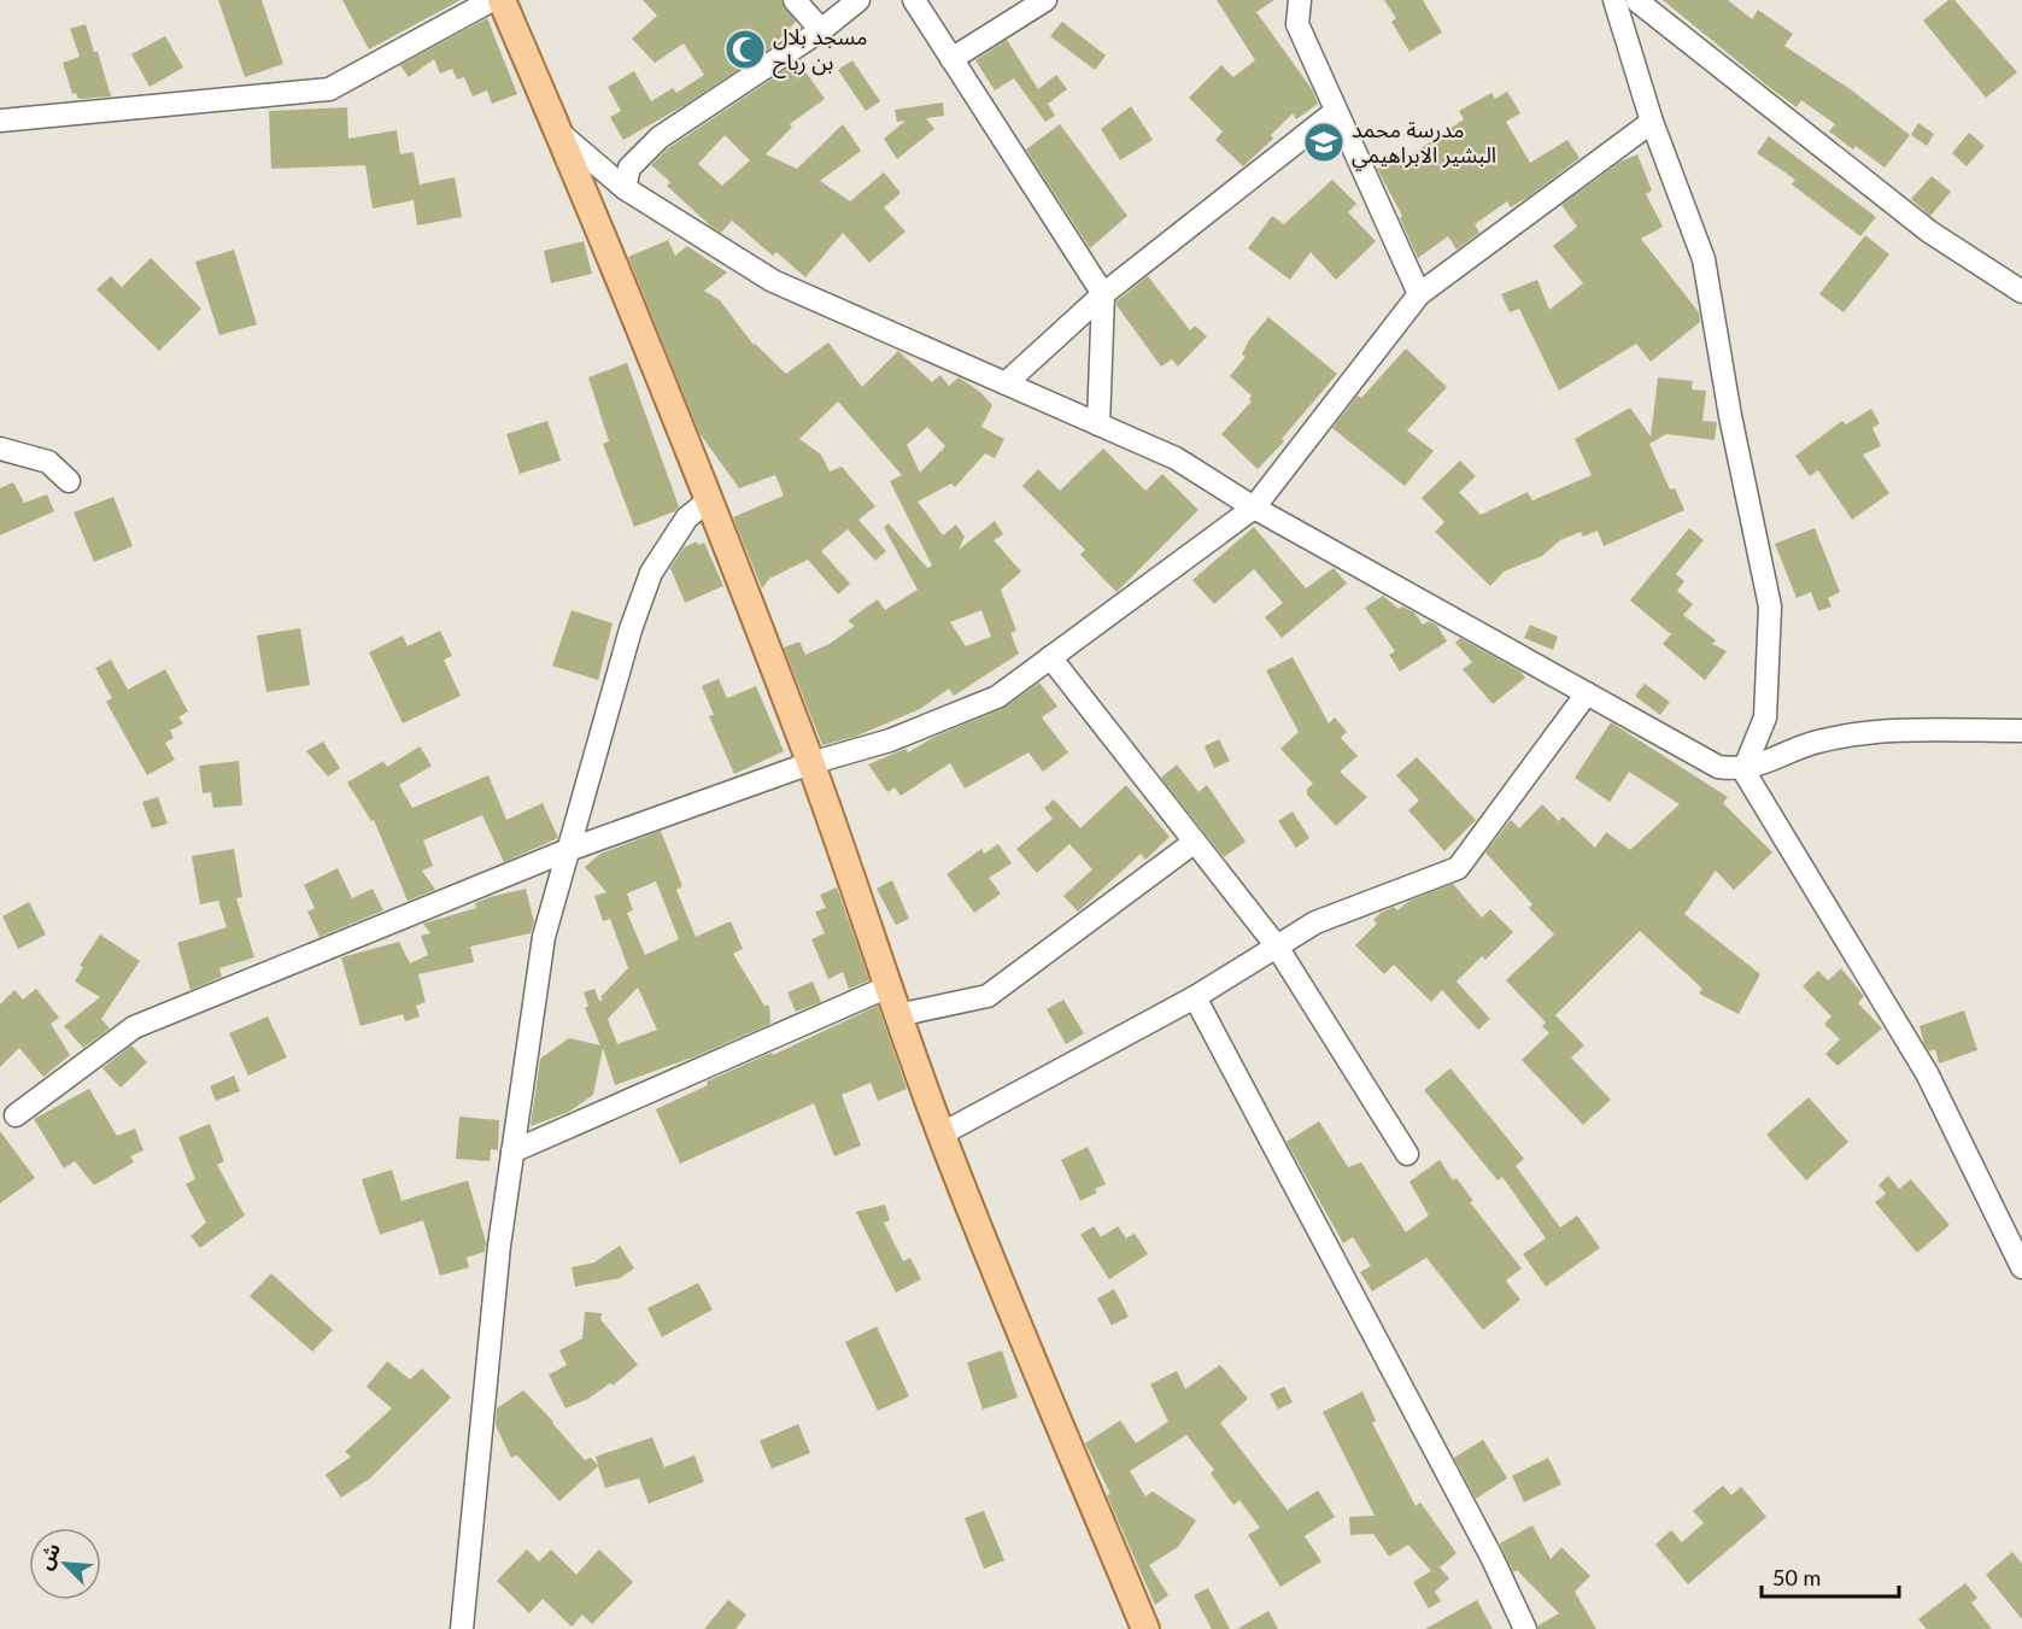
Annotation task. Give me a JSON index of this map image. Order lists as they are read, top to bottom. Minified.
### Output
{"places":{"mosque":["مسجد بلال بن رباح"],"school or university":["مدرسة محمد البشير الابراهيمي"]},"scale_bar":"50 m","north":"top left"}
